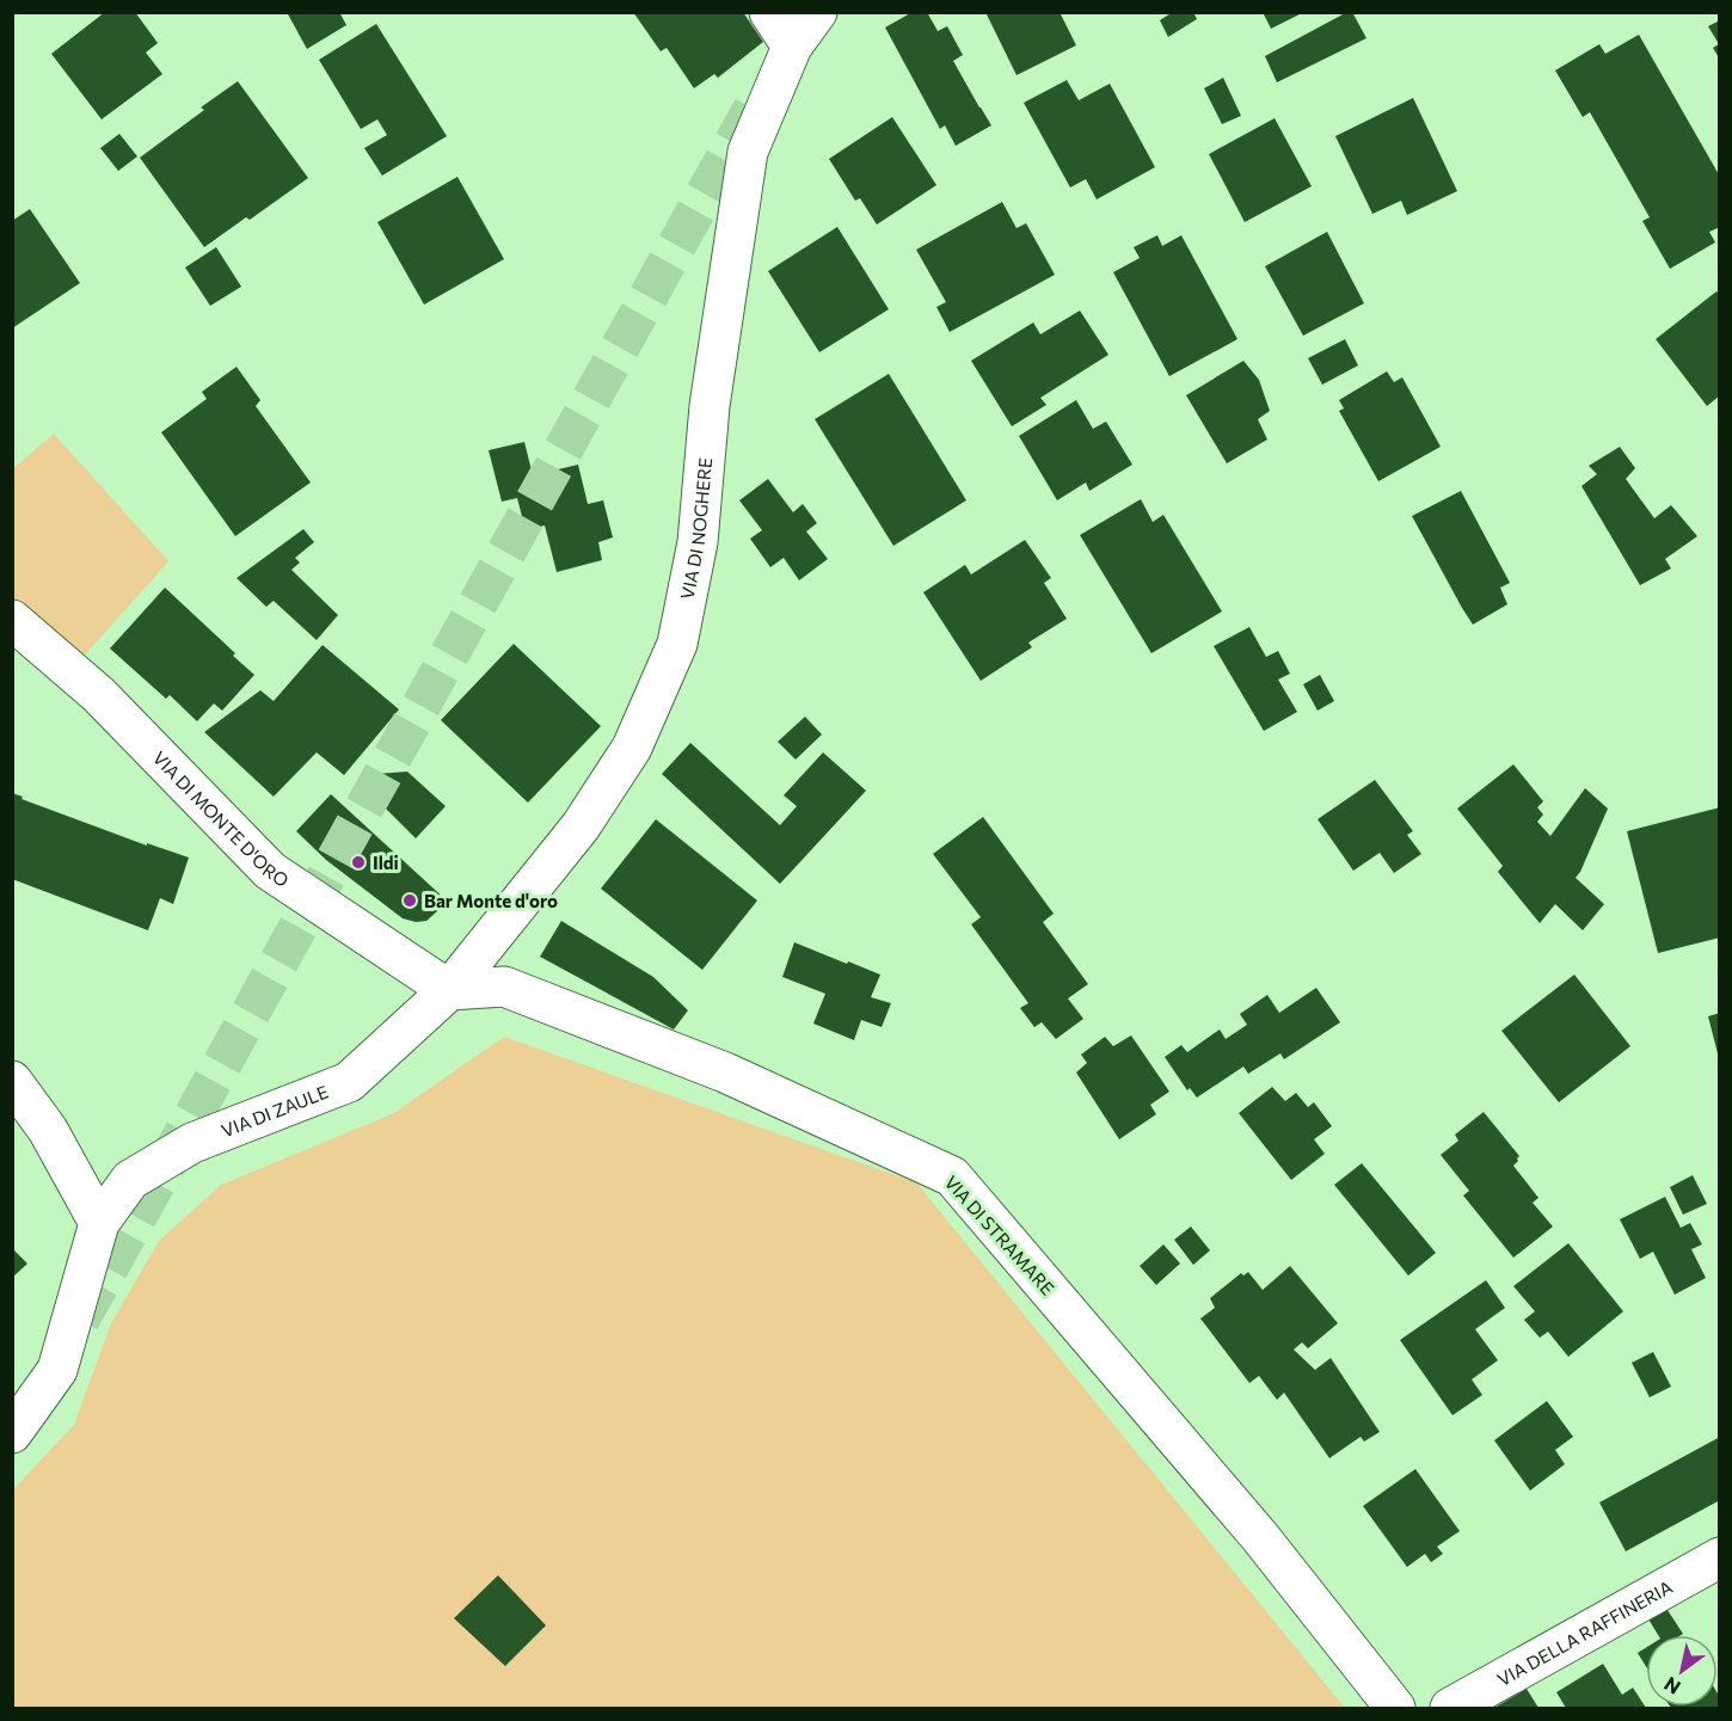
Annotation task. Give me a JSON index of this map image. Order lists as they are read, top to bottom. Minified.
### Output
{"streets":{"street":["VIA DI NOGHERE","VIA DI MONTE D'ORO","VIA DI ZAULE","VIA DI STRAMARE","VIA DELLA RAFFINERIA"]},"crossings":[["VIA DI NOGHERE","VIA DI MONTE D'ORO"],["VIA DI NOGHERE","VIA DI ZAULE"],["VIA DI NOGHERE","VIA DI STRAMARE"],["VIA DI MONTE D'ORO","VIA DI ZAULE"],["VIA DI MONTE D'ORO","VIA DI STRAMARE"],["VIA DI ZAULE","VIA DI STRAMARE"]],"places":["Ildi","Bar Monte d'oro"],"north":"bottom left"}
